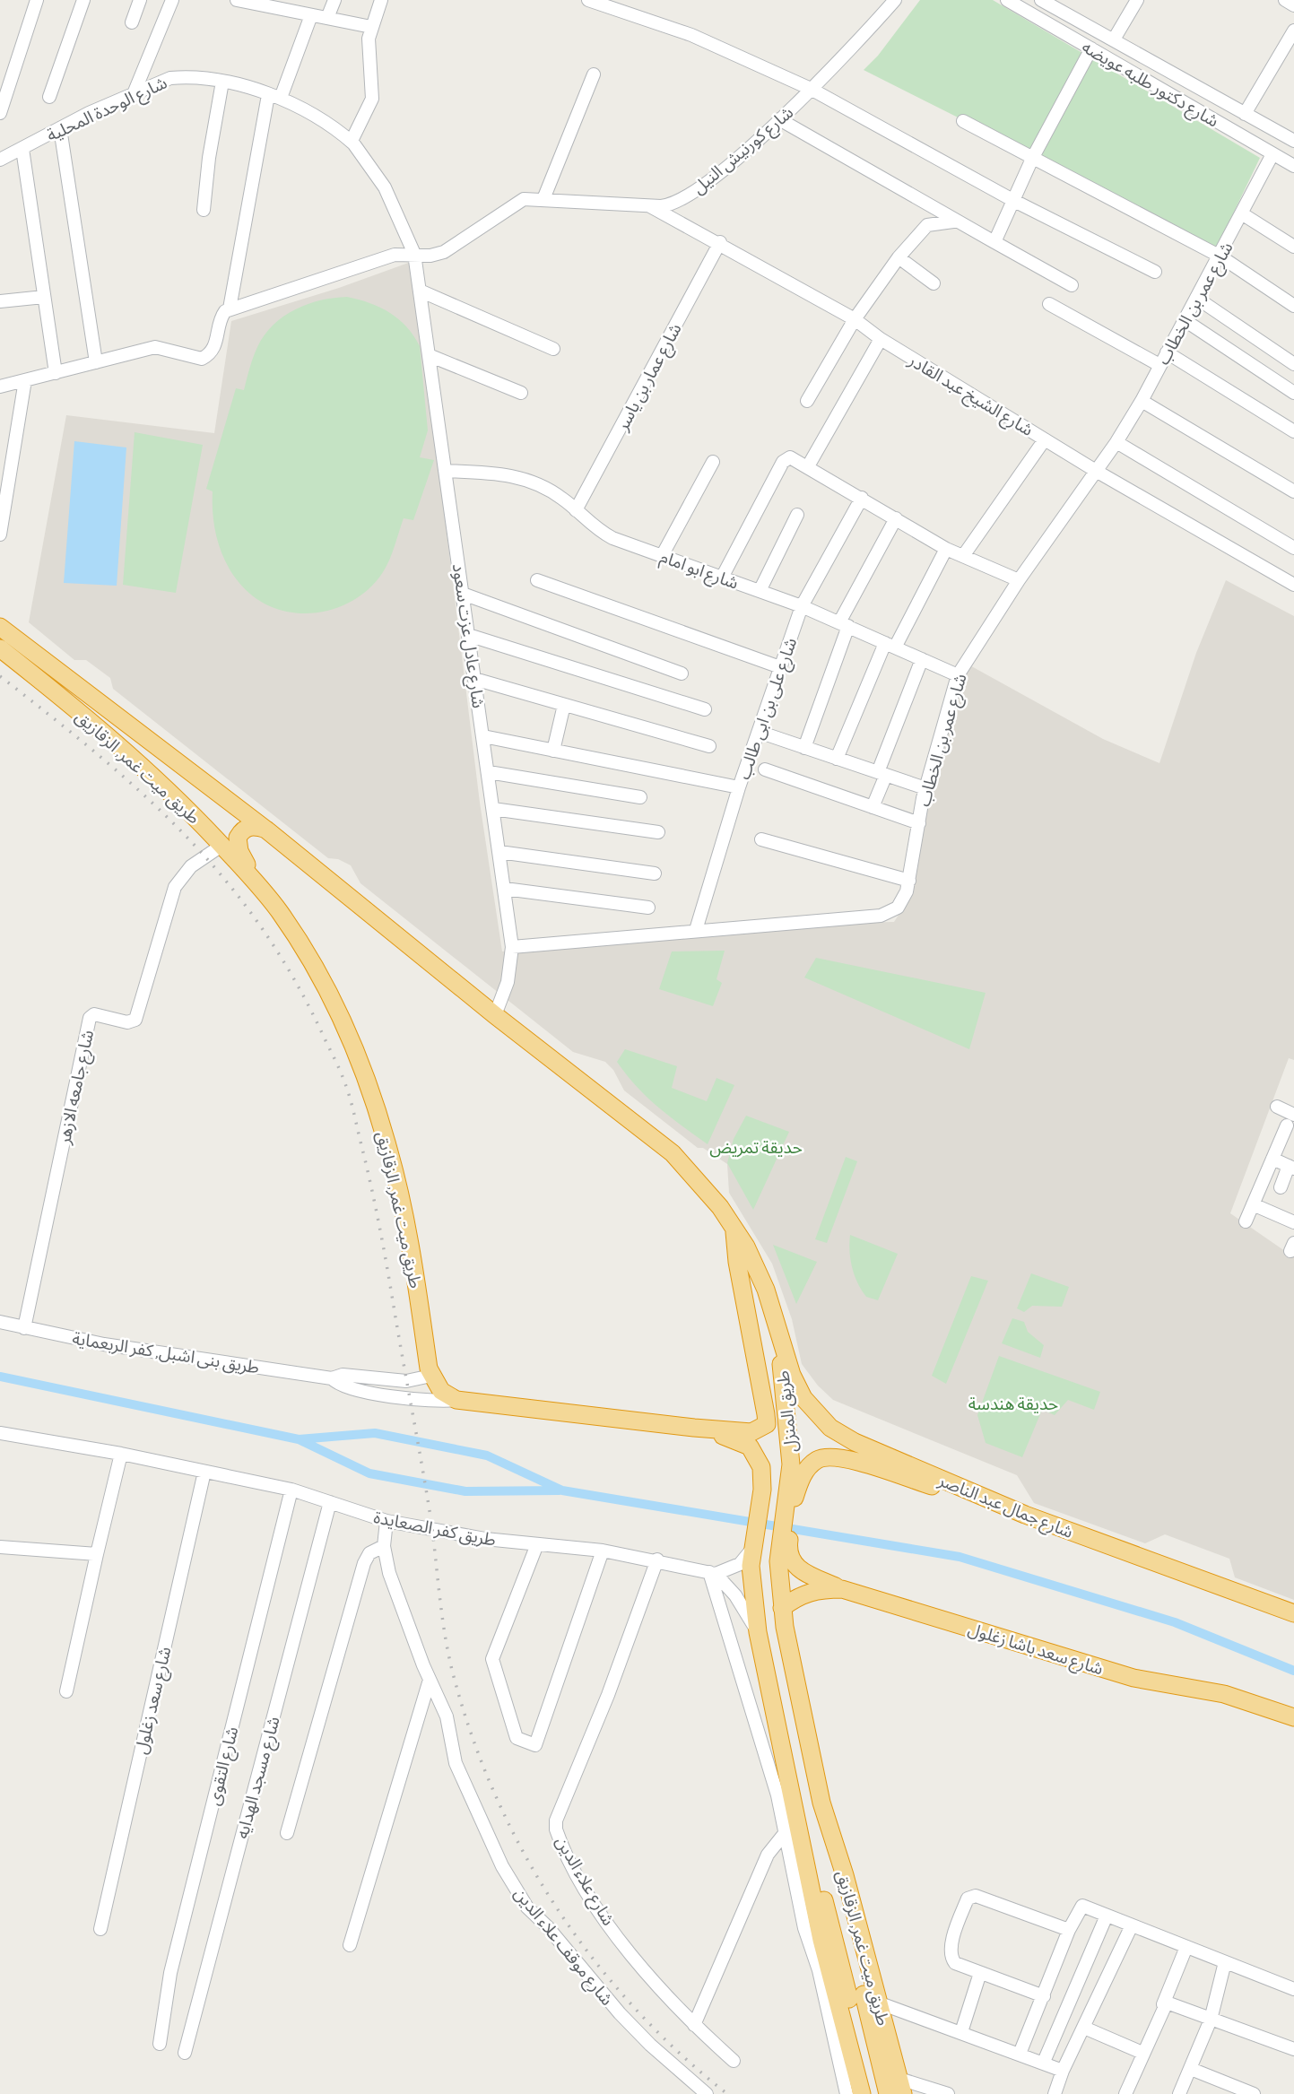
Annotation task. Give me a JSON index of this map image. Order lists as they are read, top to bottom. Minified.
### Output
{"streets":{"highway":["طريق ميت غمر, الزقازيق","طريق المنزل","شارع جمال عبد الناصر","شارع سعد باشا زغلول"],"street":["شارع دكتور طلبه عويضه","شارع الوحدة المحلية","شارع كورنيش النيل","شارع عمر بن الخطاب","شارع عمار بن ياسر","شارع الشيخ عبد القادر","شارع ابو امام","شارع عادل عزت سعود","شارع على بن ابى طالب","شارع جامعه الازهر","طريق بنى اشبل, كفر الربعماية","طريق كفر الصعايدة","شارع سعد زغلول","شارع التقوى","شارع مسجد الهدايه","شارع علاء الدين","شارع موقف علاء الدين"]},"crossings":[["شارع دكتور طلبه عويضه","شارع عمر بن الخطاب"],["شارع الوحدة المحلية","شارع كورنيش النيل"],["شارع الوحدة المحلية","شارع عادل عزت سعود"],["شارع كورنيش النيل","شارع الشيخ عبد القادر"],["شارع كورنيش النيل","شارع عادل عزت سعود"],["شارع عمر بن الخطاب","شارع الشيخ عبد القادر"],["شارع عمر بن الخطاب","شارع ابو امام"],["شارع عمر بن الخطاب","شارع عادل عزت سعود"],["شارع عمر بن الخطاب","شارع على بن ابى طالب"],["شارع عمار بن ياسر","شارع الشيخ عبد القادر"],["شارع عمار بن ياسر","شارع ابو امام"],["شارع ابو امام","شارع عادل عزت سعود"],["شارع ابو امام","شارع على بن ابى طالب"],["شارع عادل عزت سعود","طريق ميت غمر, الزقازيق"],["طريق ميت غمر, الزقازيق","شارع جامعه الازهر"],["طريق ميت غمر, الزقازيق","طريق المنزل"],["طريق ميت غمر, الزقازيق","شارع جمال عبد الناصر"],["طريق ميت غمر, الزقازيق","شارع سعد باشا زغلول"],["شارع جامعه الازهر","طريق بنى اشبل, كفر الربعماية"],["طريق المنزل","شارع جمال عبد الناصر"],["طريق كفر الصعايدة","شارع سعد زغلول"],["طريق كفر الصعايدة","شارع التقوى"],["طريق كفر الصعايدة","شارع مسجد الهدايه"],["طريق كفر الصعايدة","شارع علاء الدين"],["طريق كفر الصعايدة","شارع موقف علاء الدين"]],"parks":["حديقة تمريض","حديقة هندسة"]}
